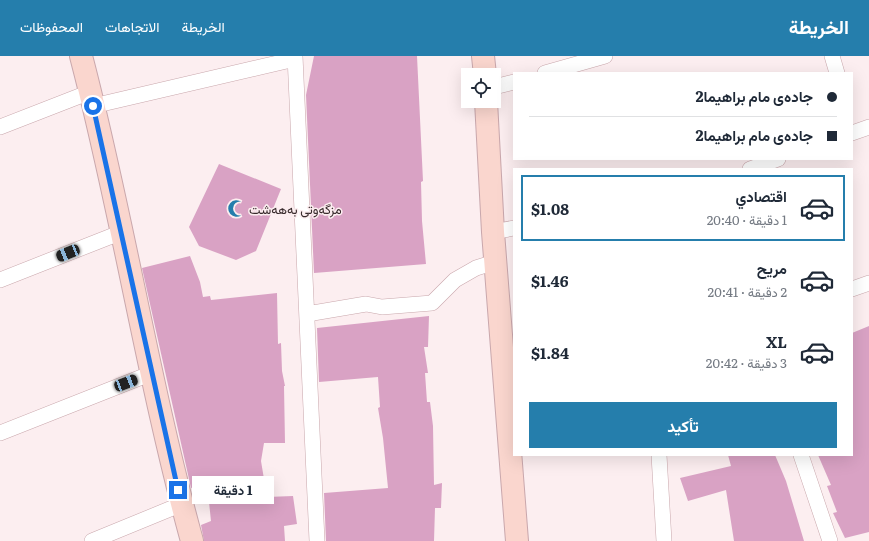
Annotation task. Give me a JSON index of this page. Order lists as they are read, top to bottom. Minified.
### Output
{"places":{"mosque":["مزگەوتی بەهەشت"]},"page":{"header":"الخريطة","nav":["الخريطة","الاتجاهات","المحفوظات"],"banner":["جادەی مام براهیما2","جادەی مام براهیما2"],"list":[{"name":"اقتصادي","note":"1 دقيقة · 20:40","value":"$1.08"},{"name":"مريح","note":"2 دقيقة · 20:41","value":"$1.46"},{"name":"XL","note":"3 دقيقة · 20:42","value":"$1.84"}],"buttons":"تأكيد","bubble":"1 دقيقة"}}
